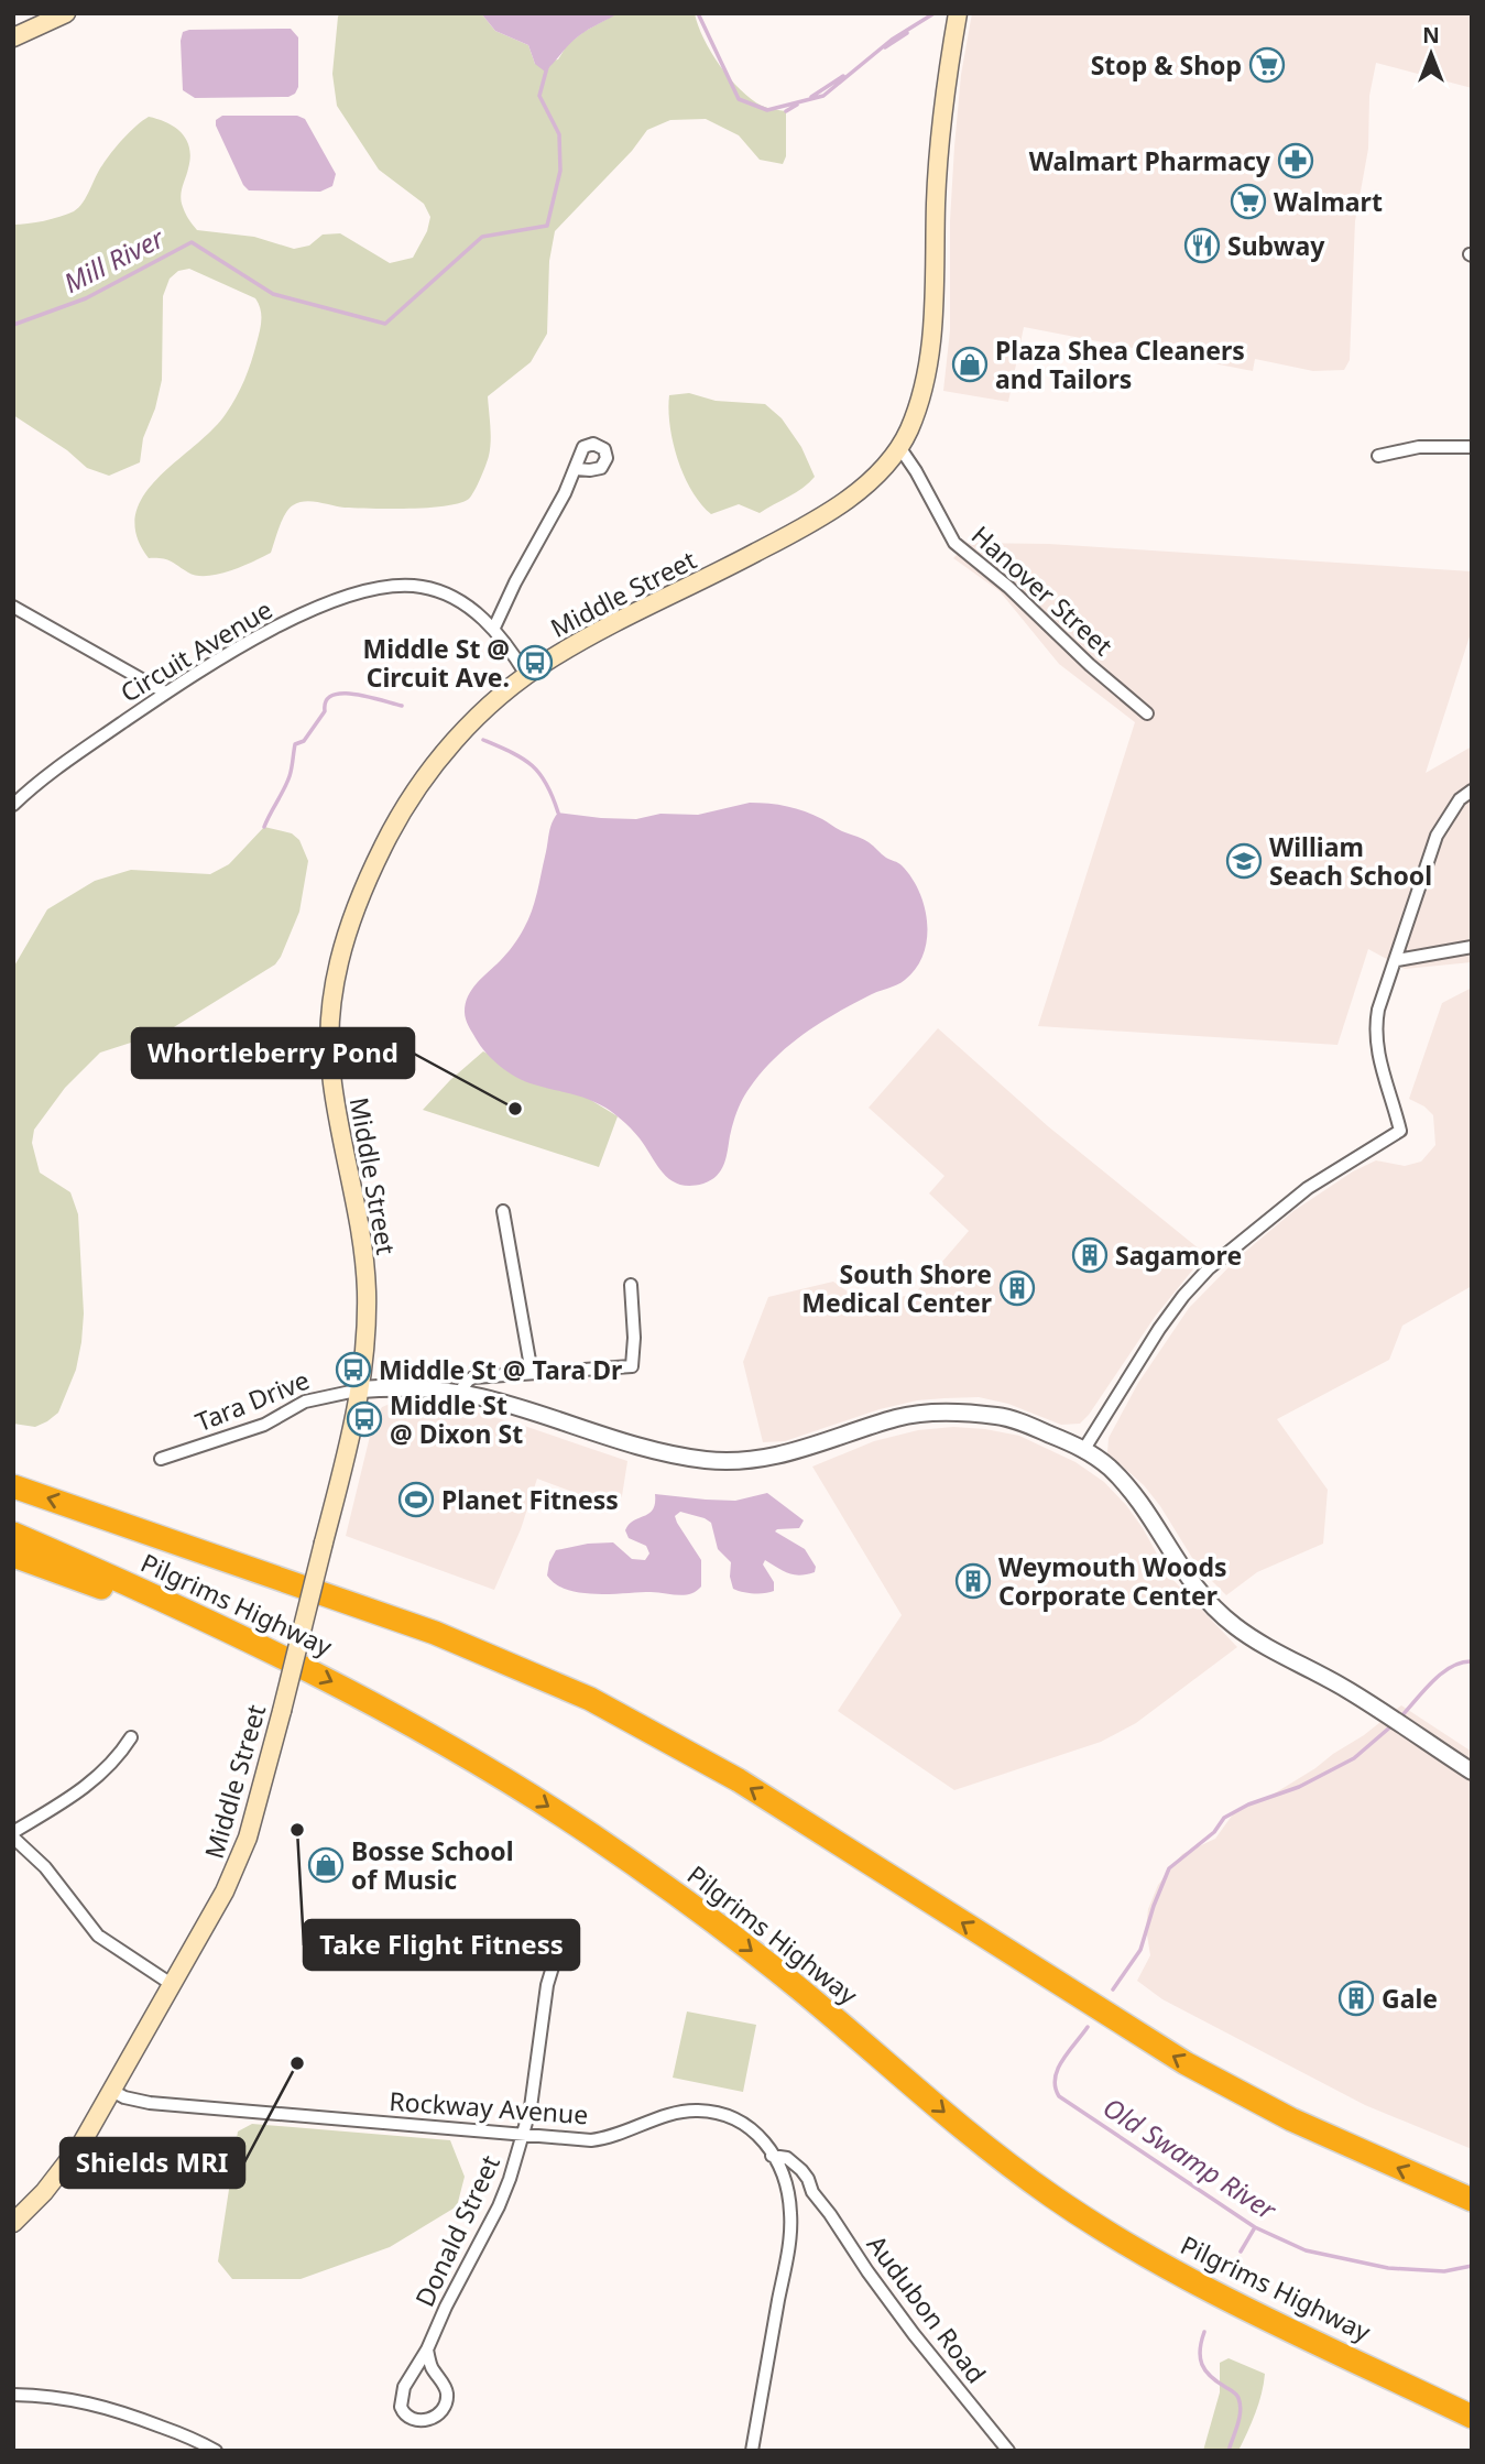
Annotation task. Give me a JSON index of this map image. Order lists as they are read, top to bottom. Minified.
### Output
{"streets":{"highway":["Pilgrims Highway"],"main road":["Middle Street"],"street":["Hanover Street","Circuit Avenue","Tara Drive","Rockway Avenue","Donald Street","Audubon Road"]},"crossings":[["Hanover Street","Middle Street"],["Middle Street","Circuit Avenue"],["Middle Street","Tara Drive"],["Middle Street","Rockway Avenue"],["Rockway Avenue","Donald Street"],["Rockway Avenue","Audubon Road"]],"water":["Mill River","Old Swamp River"],"places":{"supermarket":["Stop & Shop","Walmart"],"pharmacy":["Walmart Pharmacy"],"restaurant":["Subway"],"shop":["Plaza Shea Cleaners and Tailors","Bosse School of Music"],"bus stop":["Middle St @ Circuit Ave.","Middle St @ Tara Dr","Middle St @ Dixon St"],"school or university":["William Seach School"],"other":["Whortleberry Pond","Take Flight Fitness","Shields MRI"],"building":["Sagamore","South Shore Medical Center","Weymouth Woods Corporate Center","Gale"],"sports":["Planet Fitness"]},"north":"top"}
